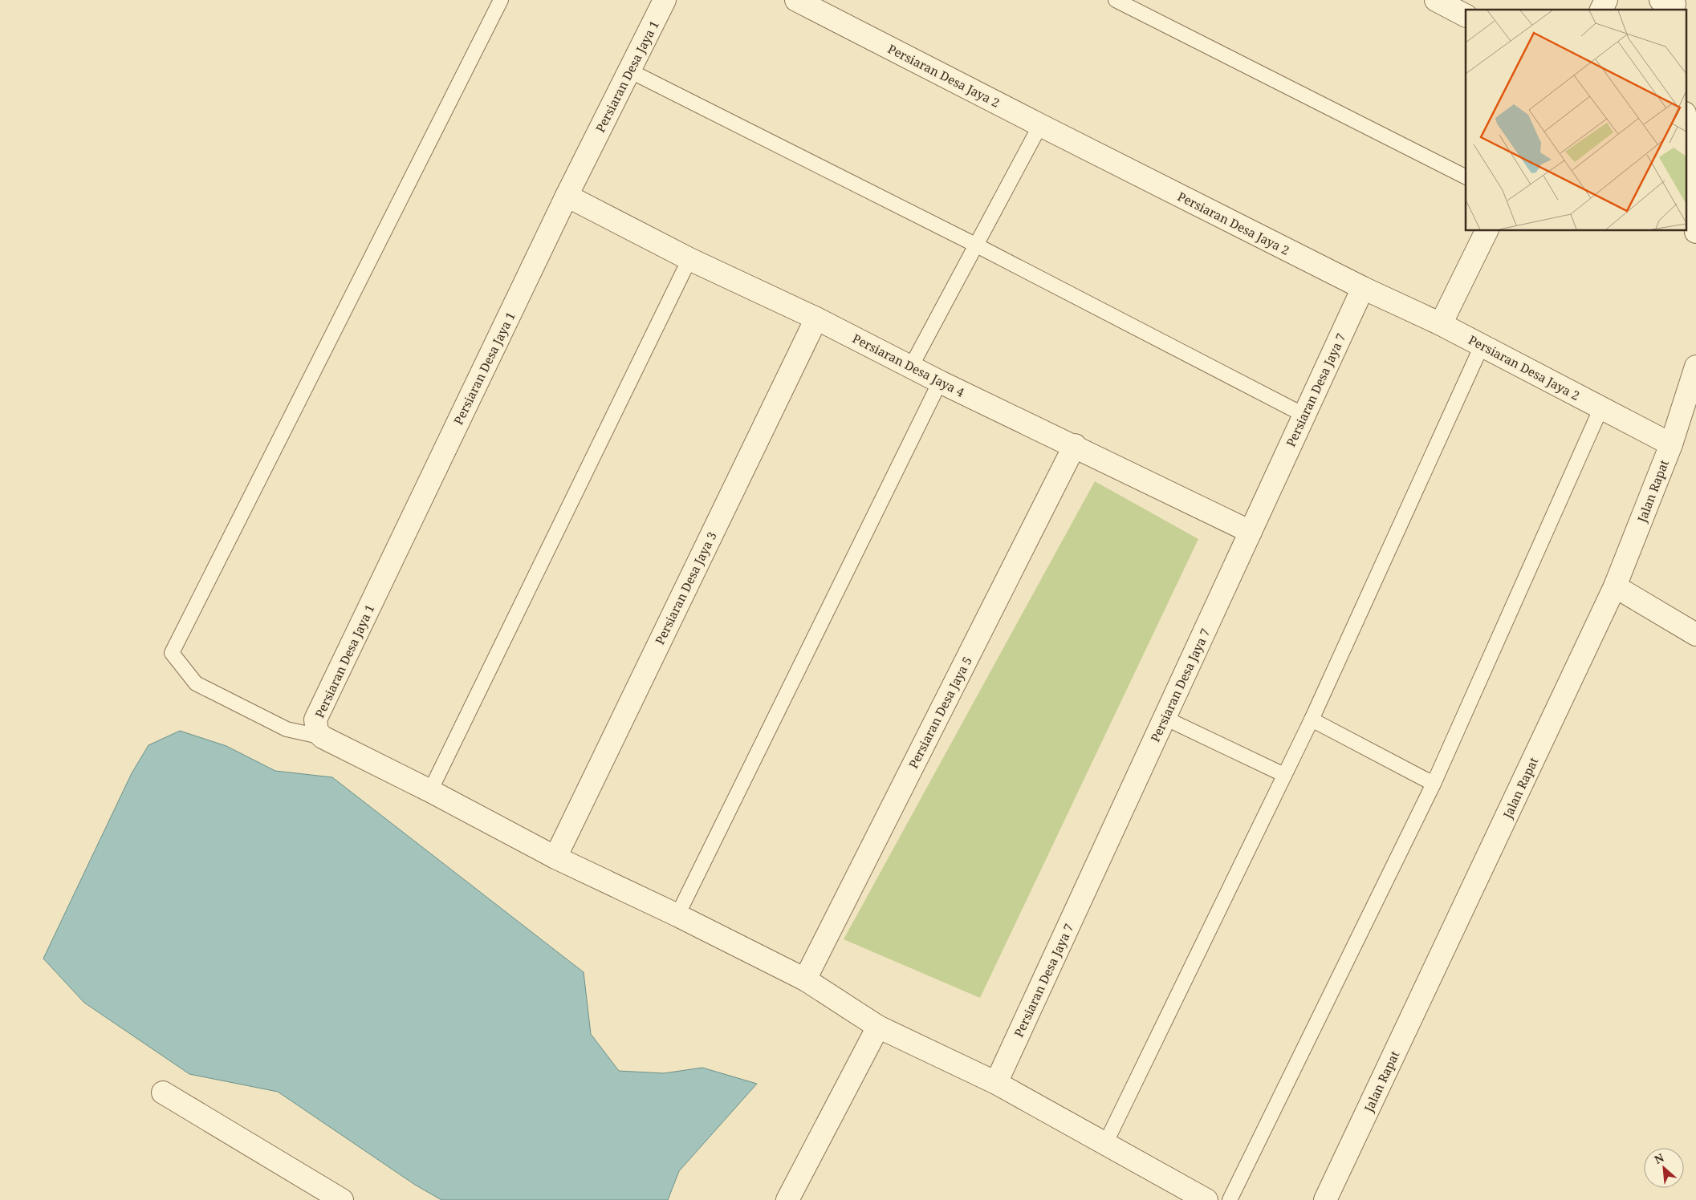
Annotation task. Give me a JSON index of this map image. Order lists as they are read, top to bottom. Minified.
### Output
{"streets":{"street":["Persiaran Desa Jaya 2","Persiaran Desa Jaya 1","Persiaran Desa Jaya 4","Persiaran Desa Jaya 7","Jalan Rapat","Persiaran Desa Jaya 3","Persiaran Desa Jaya 5"]},"crossings":[["Persiaran Desa Jaya 2","Persiaran Desa Jaya 7"],["Persiaran Desa Jaya 2","Jalan Rapat"],["Persiaran Desa Jaya 1","Persiaran Desa Jaya 4"],["Persiaran Desa Jaya 4","Persiaran Desa Jaya 7"],["Persiaran Desa Jaya 4","Persiaran Desa Jaya 3"],["Persiaran Desa Jaya 4","Persiaran Desa Jaya 5"]],"north":"top left"}
